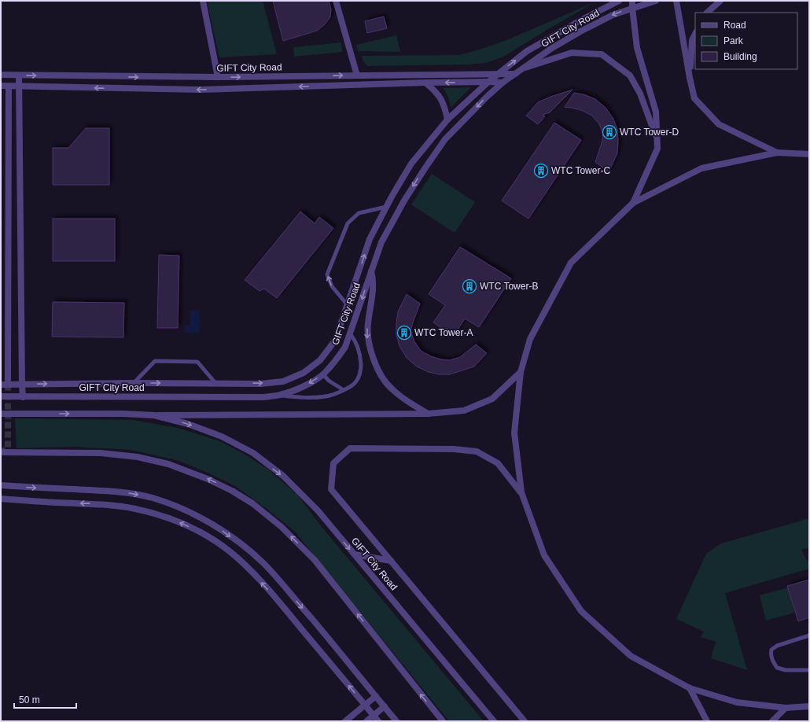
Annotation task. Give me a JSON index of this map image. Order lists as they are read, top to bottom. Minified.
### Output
{"streets":{"street":["GIFT City Road"]},"places":{"building":["WTC Tower-D","WTC Tower-C","WTC Tower-B","WTC Tower-A"]},"legend":["Road","Park","Building"],"scale_bar":"50 m"}
